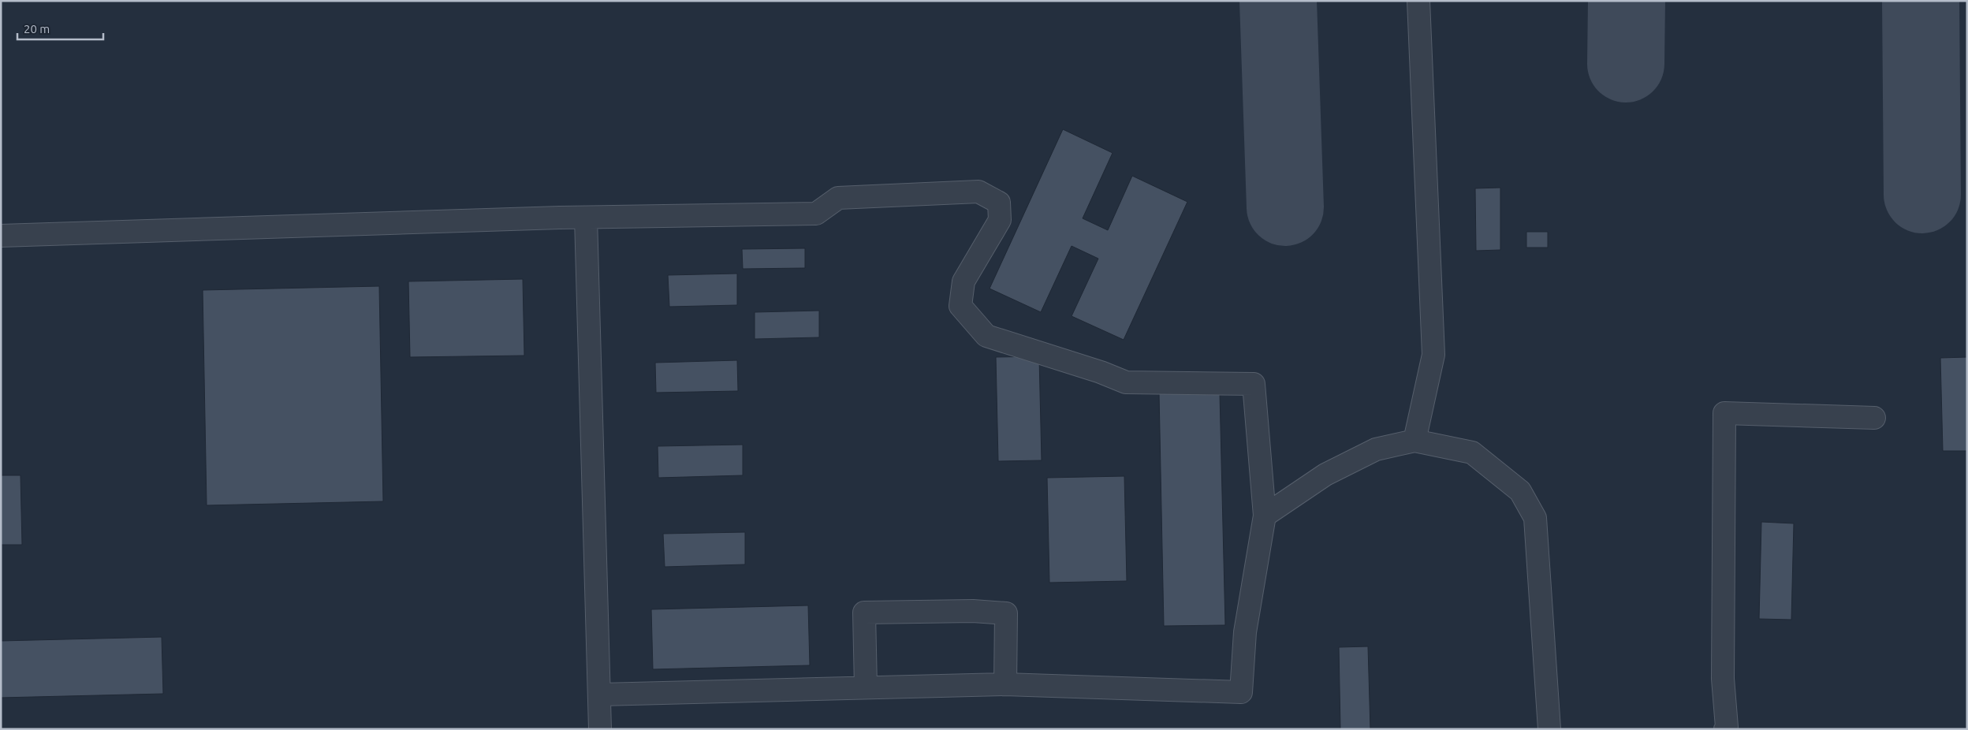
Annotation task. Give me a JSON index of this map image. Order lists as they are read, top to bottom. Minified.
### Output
{"scale_bar":"20 m"}
